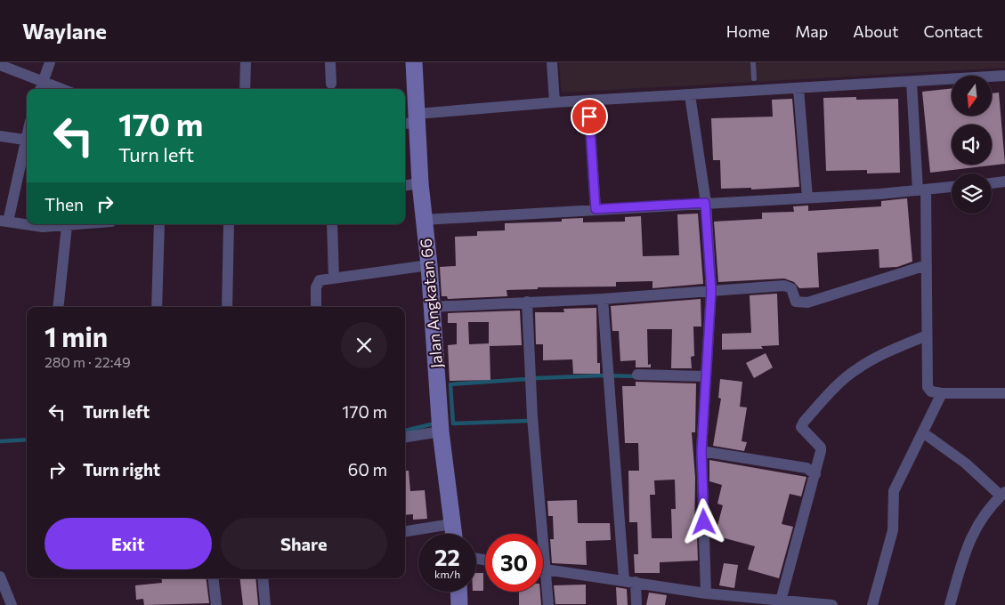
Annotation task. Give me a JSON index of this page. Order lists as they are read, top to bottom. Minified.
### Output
{"streets":{"street":["Jalan Angkatan 66"]},"north":"bottom","page":{"header":"Waylane","nav":["Home","Map","About","Contact"],"turn":["170 m","Turn left"],"then":"Then","heading":["1 min","280 m · 22:49"],"list":[{"name":"Turn left","value":"170 m"},{"name":"Turn right","value":"60 m"}],"buttons":["Exit","Share"],"speed":"22 km/h","limit":"30"}}
